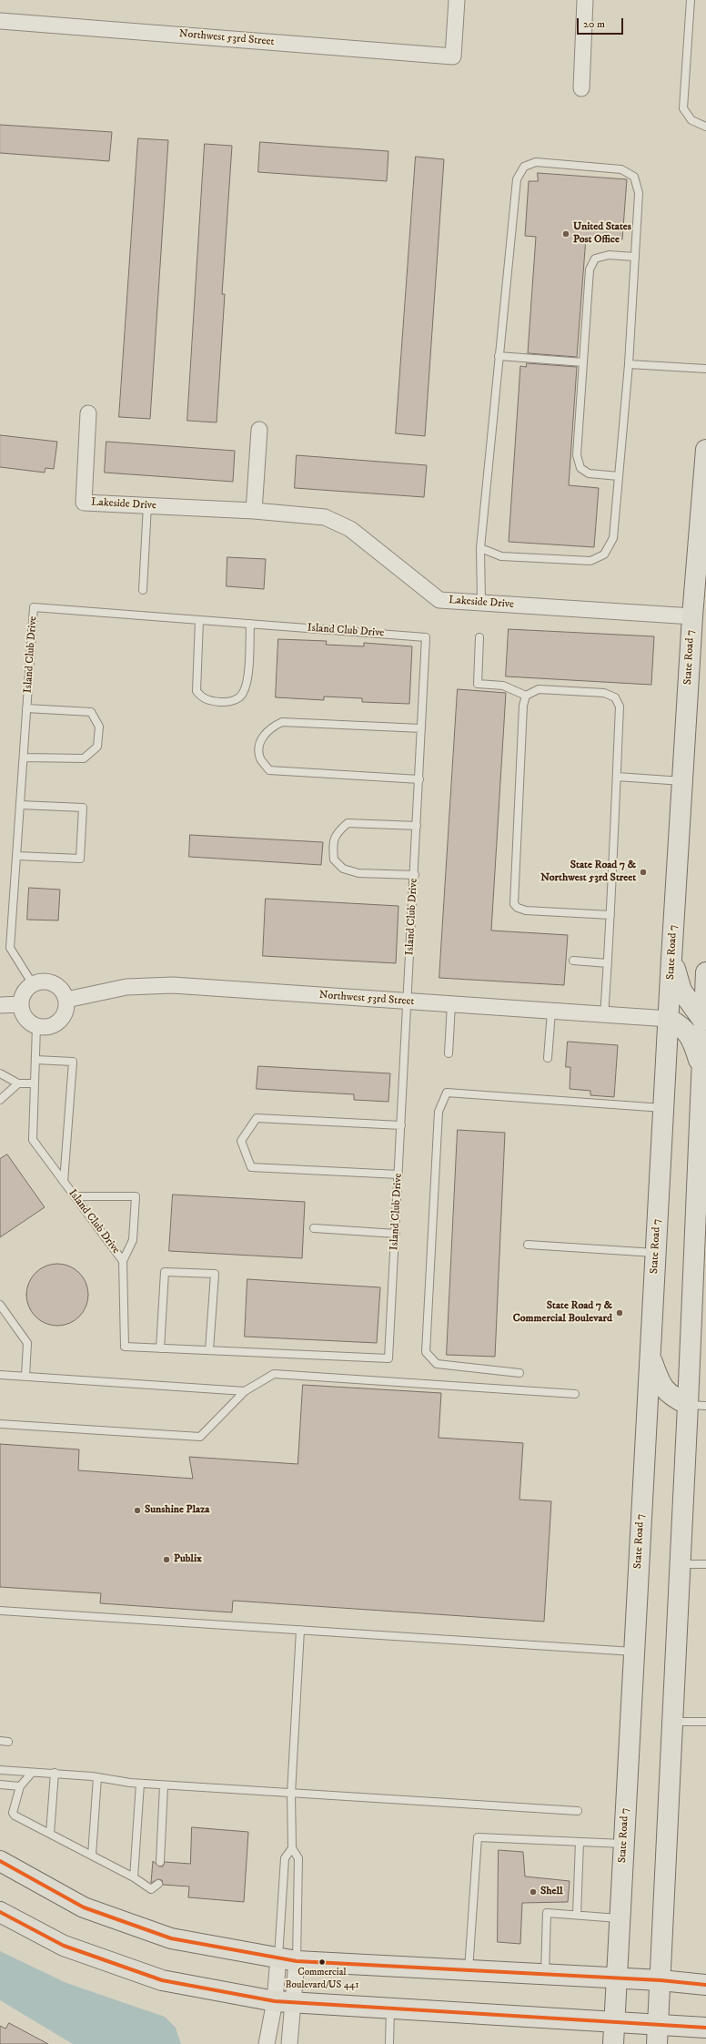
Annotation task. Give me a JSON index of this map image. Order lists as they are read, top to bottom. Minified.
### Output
{"streets":{"main road":["State Road 7"],"street":["Northwest 53rd Street","Lakeside Drive"],"lane":["Island Club Drive"]},"crossings":[["Northwest 53rd Street","Island Club Drive"],["Northwest 53rd Street","State Road 7"],["Lakeside Drive","State Road 7"]],"places":["United States Post Office","State Road 7 & Northwest 53rd Street","State Road 7 & Commercial Boulevard","Sunshine Plaza","Publix","Shell","Commercial Boulevard/US 441"],"scale_bar":"20 m"}
